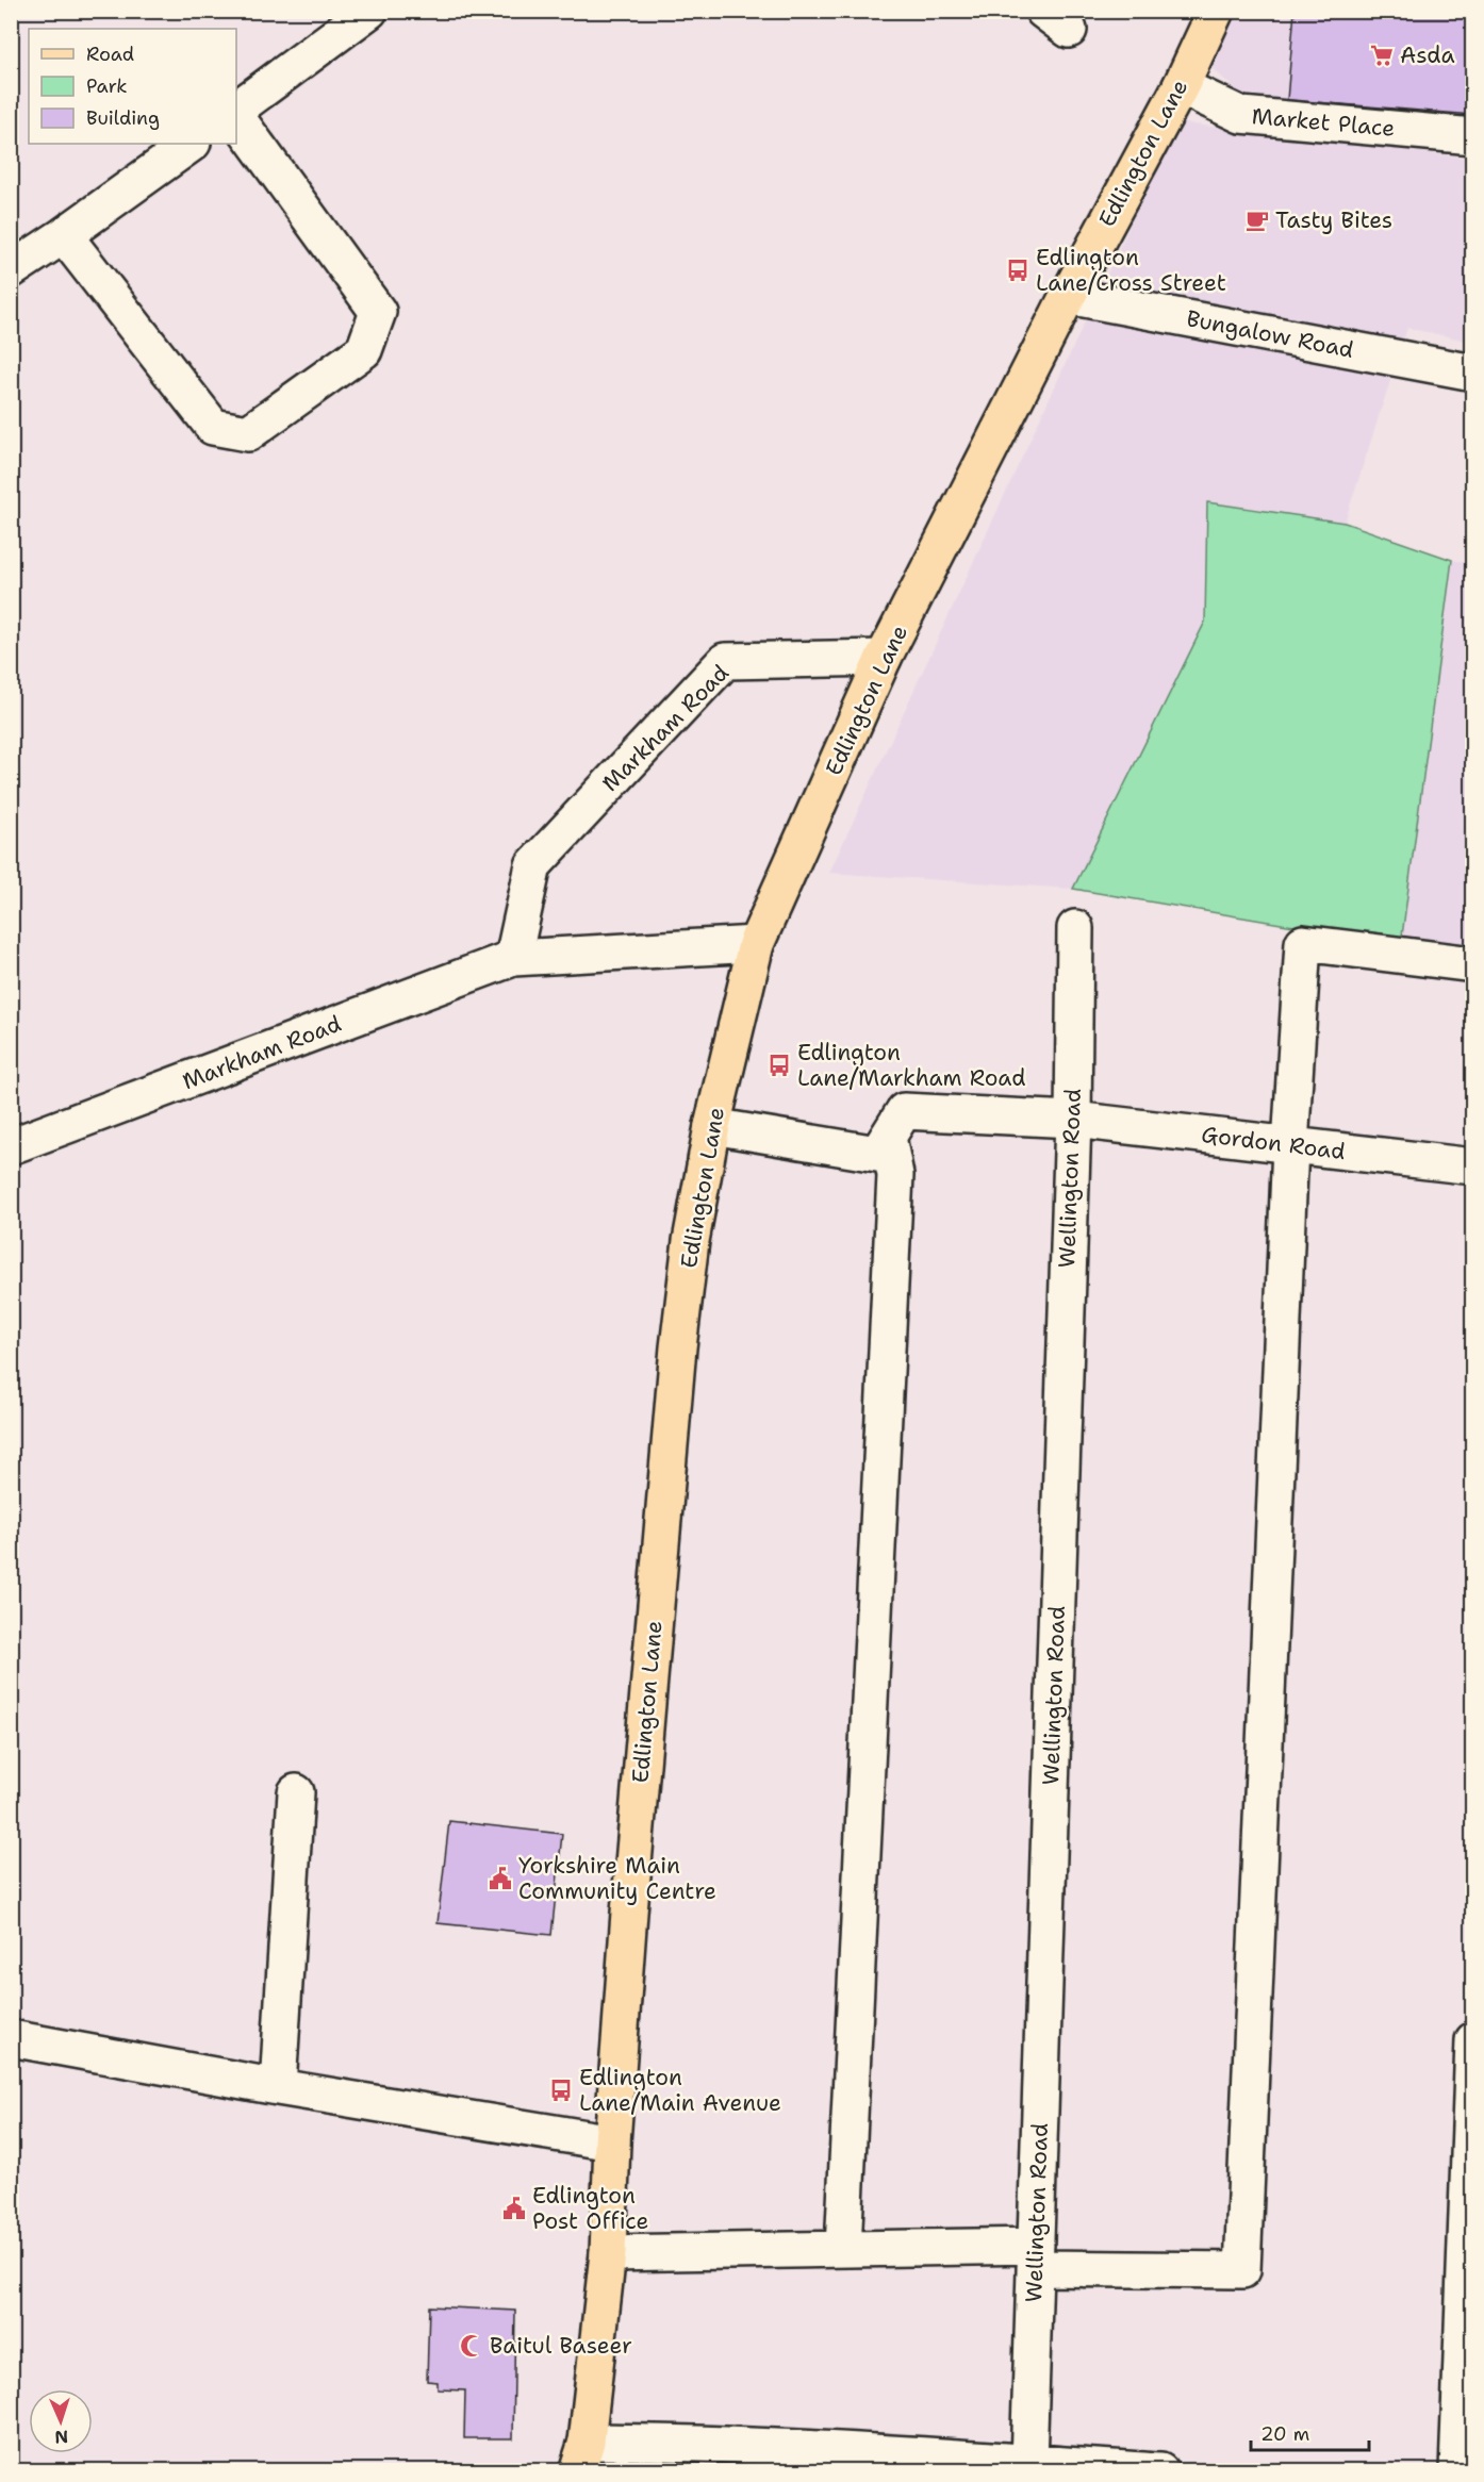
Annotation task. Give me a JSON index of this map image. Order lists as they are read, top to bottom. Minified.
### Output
{"streets":{"main road":["Edlington Lane"],"street":["Market Place","Bungalow Road","Markham Road","Gordon Road","Wellington Road"]},"crossings":[["Market Place","Edlington Lane"],["Edlington Lane","Bungalow Road"],["Edlington Lane","Markham Road"],["Gordon Road","Wellington Road"]],"places":{"supermarket":["Asda"],"cafe":["Tasty Bites"],"bus stop":["Edlington Lane/Cross Street","Edlington Lane/Markham Road","Edlington Lane/Main Avenue"],"public building":["Yorkshire Main Community Centre","Edlington Post Office"],"mosque":["Baitul Baseer"]},"legend":["Road","Park","Building"],"scale_bar":"20 m","north":"bottom"}
